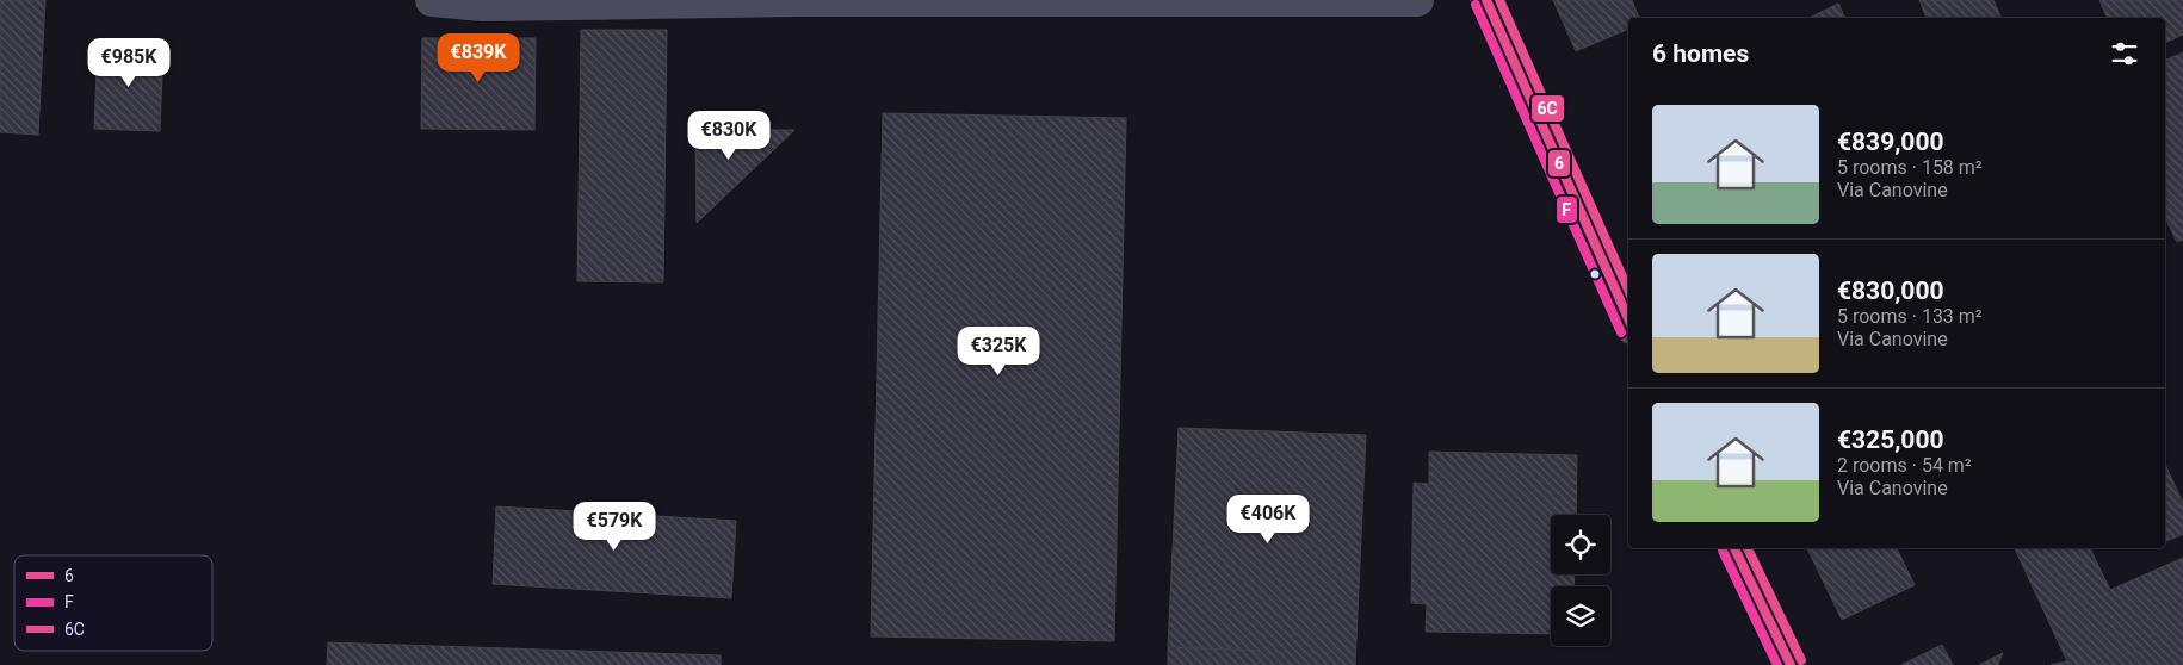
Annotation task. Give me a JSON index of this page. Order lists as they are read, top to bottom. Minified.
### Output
{"lines":["transit line 6","transit line 6C","transit line F"],"legend":["6","F","6C"],"page":{"heading":"6 homes","price":["€839K","€985K","€830K","€325K","€406K","€579K"],"list":[{"name":"€839,000","note":"5 rooms · 158 m² · Via Canovine"},{"name":"€830,000","note":"5 rooms · 133 m² · Via Canovine"},{"name":"€325,000","note":"2 rooms · 54 m² · Via Canovine"}]}}
